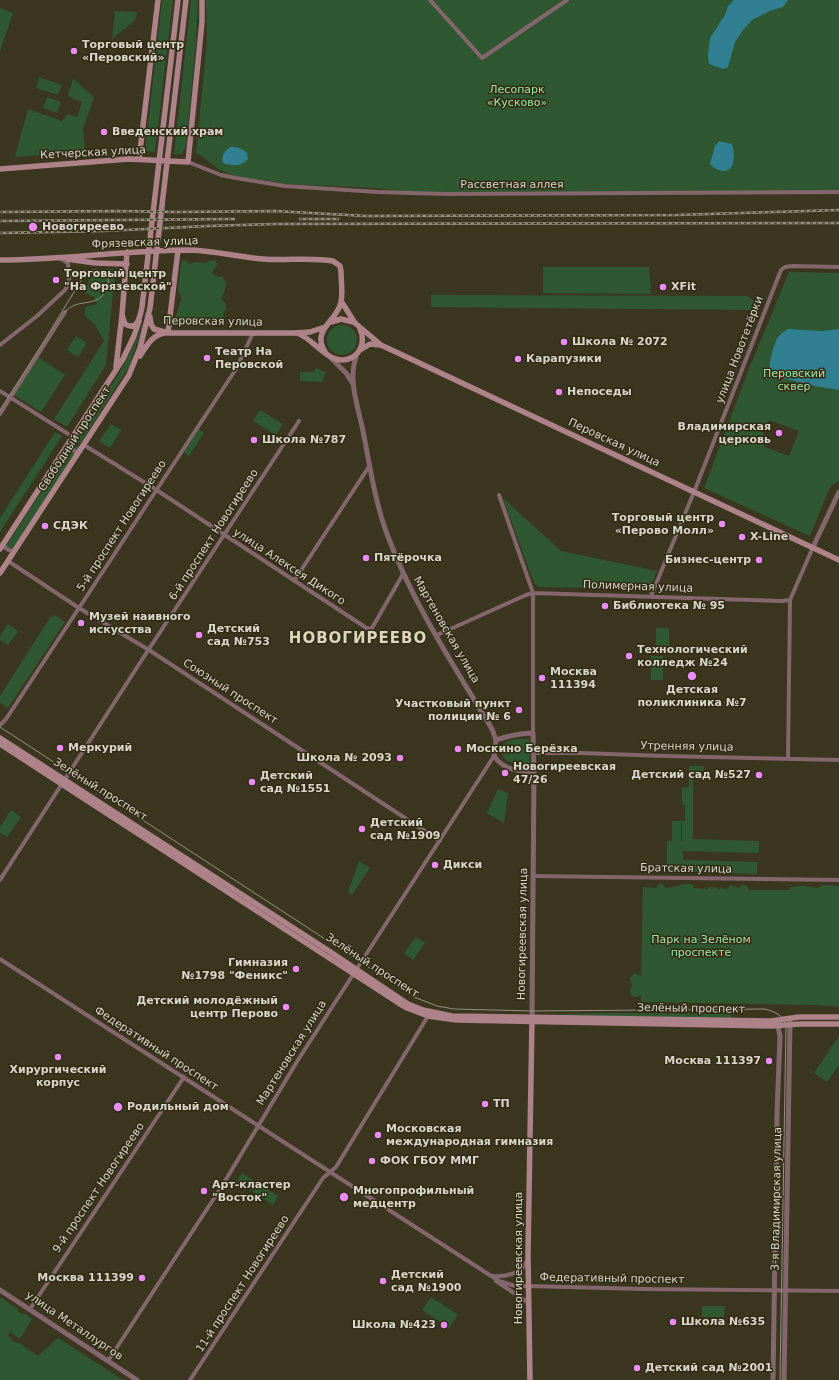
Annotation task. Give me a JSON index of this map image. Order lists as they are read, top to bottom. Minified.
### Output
{"streets":{"main road":["Кетчерская улица","Фрязевская улица","Перовская улица","Свободный проспект","Зелёный проспект","Новогиреевская улица"],"street":["Рассветная аллея","улица Новотетёрки","5-й проспект Новогиреево","6-й проспект Новогиреево","улица Алексея Дикого","Полимерная улица","Мартеновская улица","Союзный проспект","Утренняя улица","Братская улица","Федеративный проспект","9-й проспект Новогиреево","3-я Владимирская улица","11-й проспект Новогиреево","улица Металлургов"]},"crossings":[["Кетчерская улица","Рассветная аллея"],["Перовская улица","улица Новотетёрки"],["Перовская улица","Свободный проспект"],["Перовская улица","5-й проспект Новогиреево"],["Свободный проспект","улица Алексея Дикого"],["Свободный проспект","Союзный проспект"],["5-й проспект Новогиреево","улица Алексея Дикого"],["5-й проспект Новогиреево","Союзный проспект"],["6-й проспект Новогиреево","улица Алексея Дикого"],["6-й проспект Новогиреево","Союзный проспект"],["6-й проспект Новогиреево","Зелёный проспект"],["улица Алексея Дикого","Мартеновская улица"],["Полимерная улица","Мартеновская улица"],["Полимерная улица","Новогиреевская улица"],["Мартеновская улица","Союзный проспект"],["Мартеновская улица","Зелёный проспект"],["Мартеновская улица","Федеративный проспект"],["Мартеновская улица","улица Металлургов"],["Утренняя улица","Новогиреевская улица"],["Зелёный проспект","Новогиреевская улица"],["Зелёный проспект","3-я Владимирская улица"],["Зелёный проспект","11-й проспект Новогиреево"],["Братская улица","Новогиреевская улица"],["Новогиреевская улица","Федеративный проспект"],["Федеративный проспект","9-й проспект Новогиреево"],["Федеративный проспект","3-я Владимирская улица"],["Федеративный проспект","11-й проспект Новогиреево"],["9-й проспект Новогиреево","улица Металлургов"]],"districts":["НОВОГИРЕЕВО"],"parks":["Лесопарк «Кусково»","Перовский сквер","Парк на Зелёном проспекте"],"places":["Торговый центр «Перовский»","Введенский храм","Новогиреево","Торговый центр \"На Фрязевской\"","XFit","Школа № 2072","Театр На Перовской","Карапузики","Непоседы","Владимирская церковь","Школа №787","Торговый центр «Перово Молл»","СДЭК","X-Line","Пятёрочка","Бизнес-центр","Библиотека № 95","Музей наивного искусства","Детский сад №753","Технологический колледж №24","Детская поликлиника №7","Москва 111394","Участковый пункт полиции № 6","Меркурий","Москино Берёзка","Школа № 2093","Новогиреевская 47/26","Детский сад №527","Детский сад №1551","Детский сад №1909","Дикси","Гимназия №1798 \"Феникс\"","Детский молодёжный центр Перово","Хирургический корпус","Москва 111397","ТП","Родильный дом","Московская международная гимназия","ФОК ГБОУ ММГ","Арт-кластер \"Восток\"","Многопрофильный медцентр","Москва 111399","Детский сад №1900","Школа №635","Школа №423","Детский сад №2001"]}
